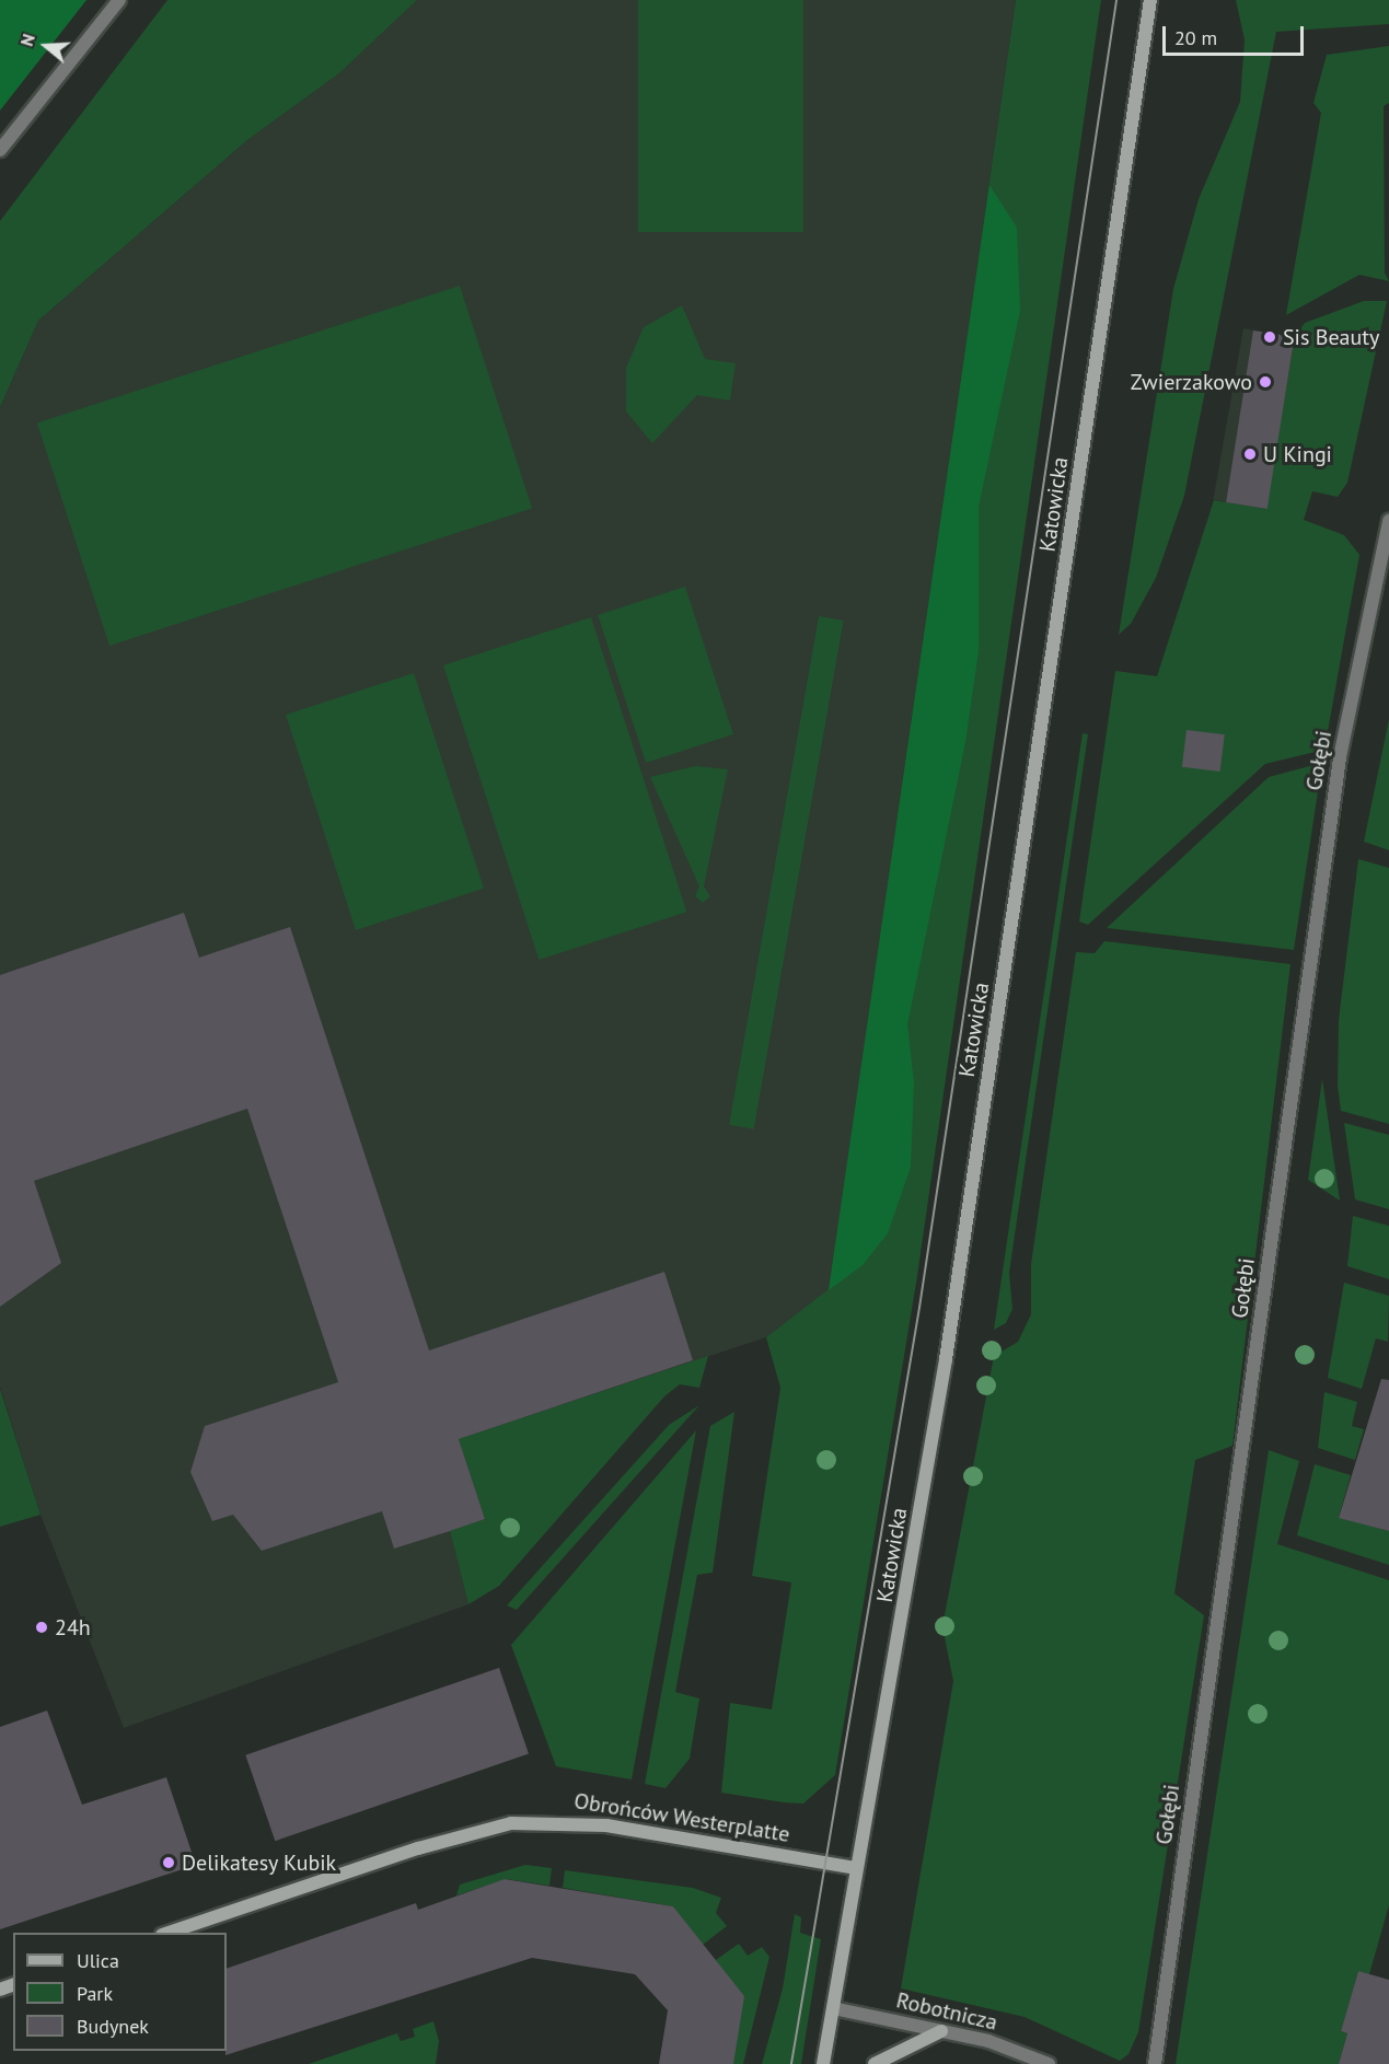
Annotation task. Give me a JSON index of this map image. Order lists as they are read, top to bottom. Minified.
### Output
{"streets":{"street":["Katowicka","Gołębi","Obrońców Westerplatte","Robotnicza"]},"crossings":[["Katowicka","Obrońców Westerplatte"],["Katowicka","Robotnicza"]],"places":["Sis Beauty","Zwierzakowo","U Kingi","24h","Delikatesy Kubik"],"legend":["Ulica","Park","Budynek"],"scale_bar":"20 m","north":"left"}
